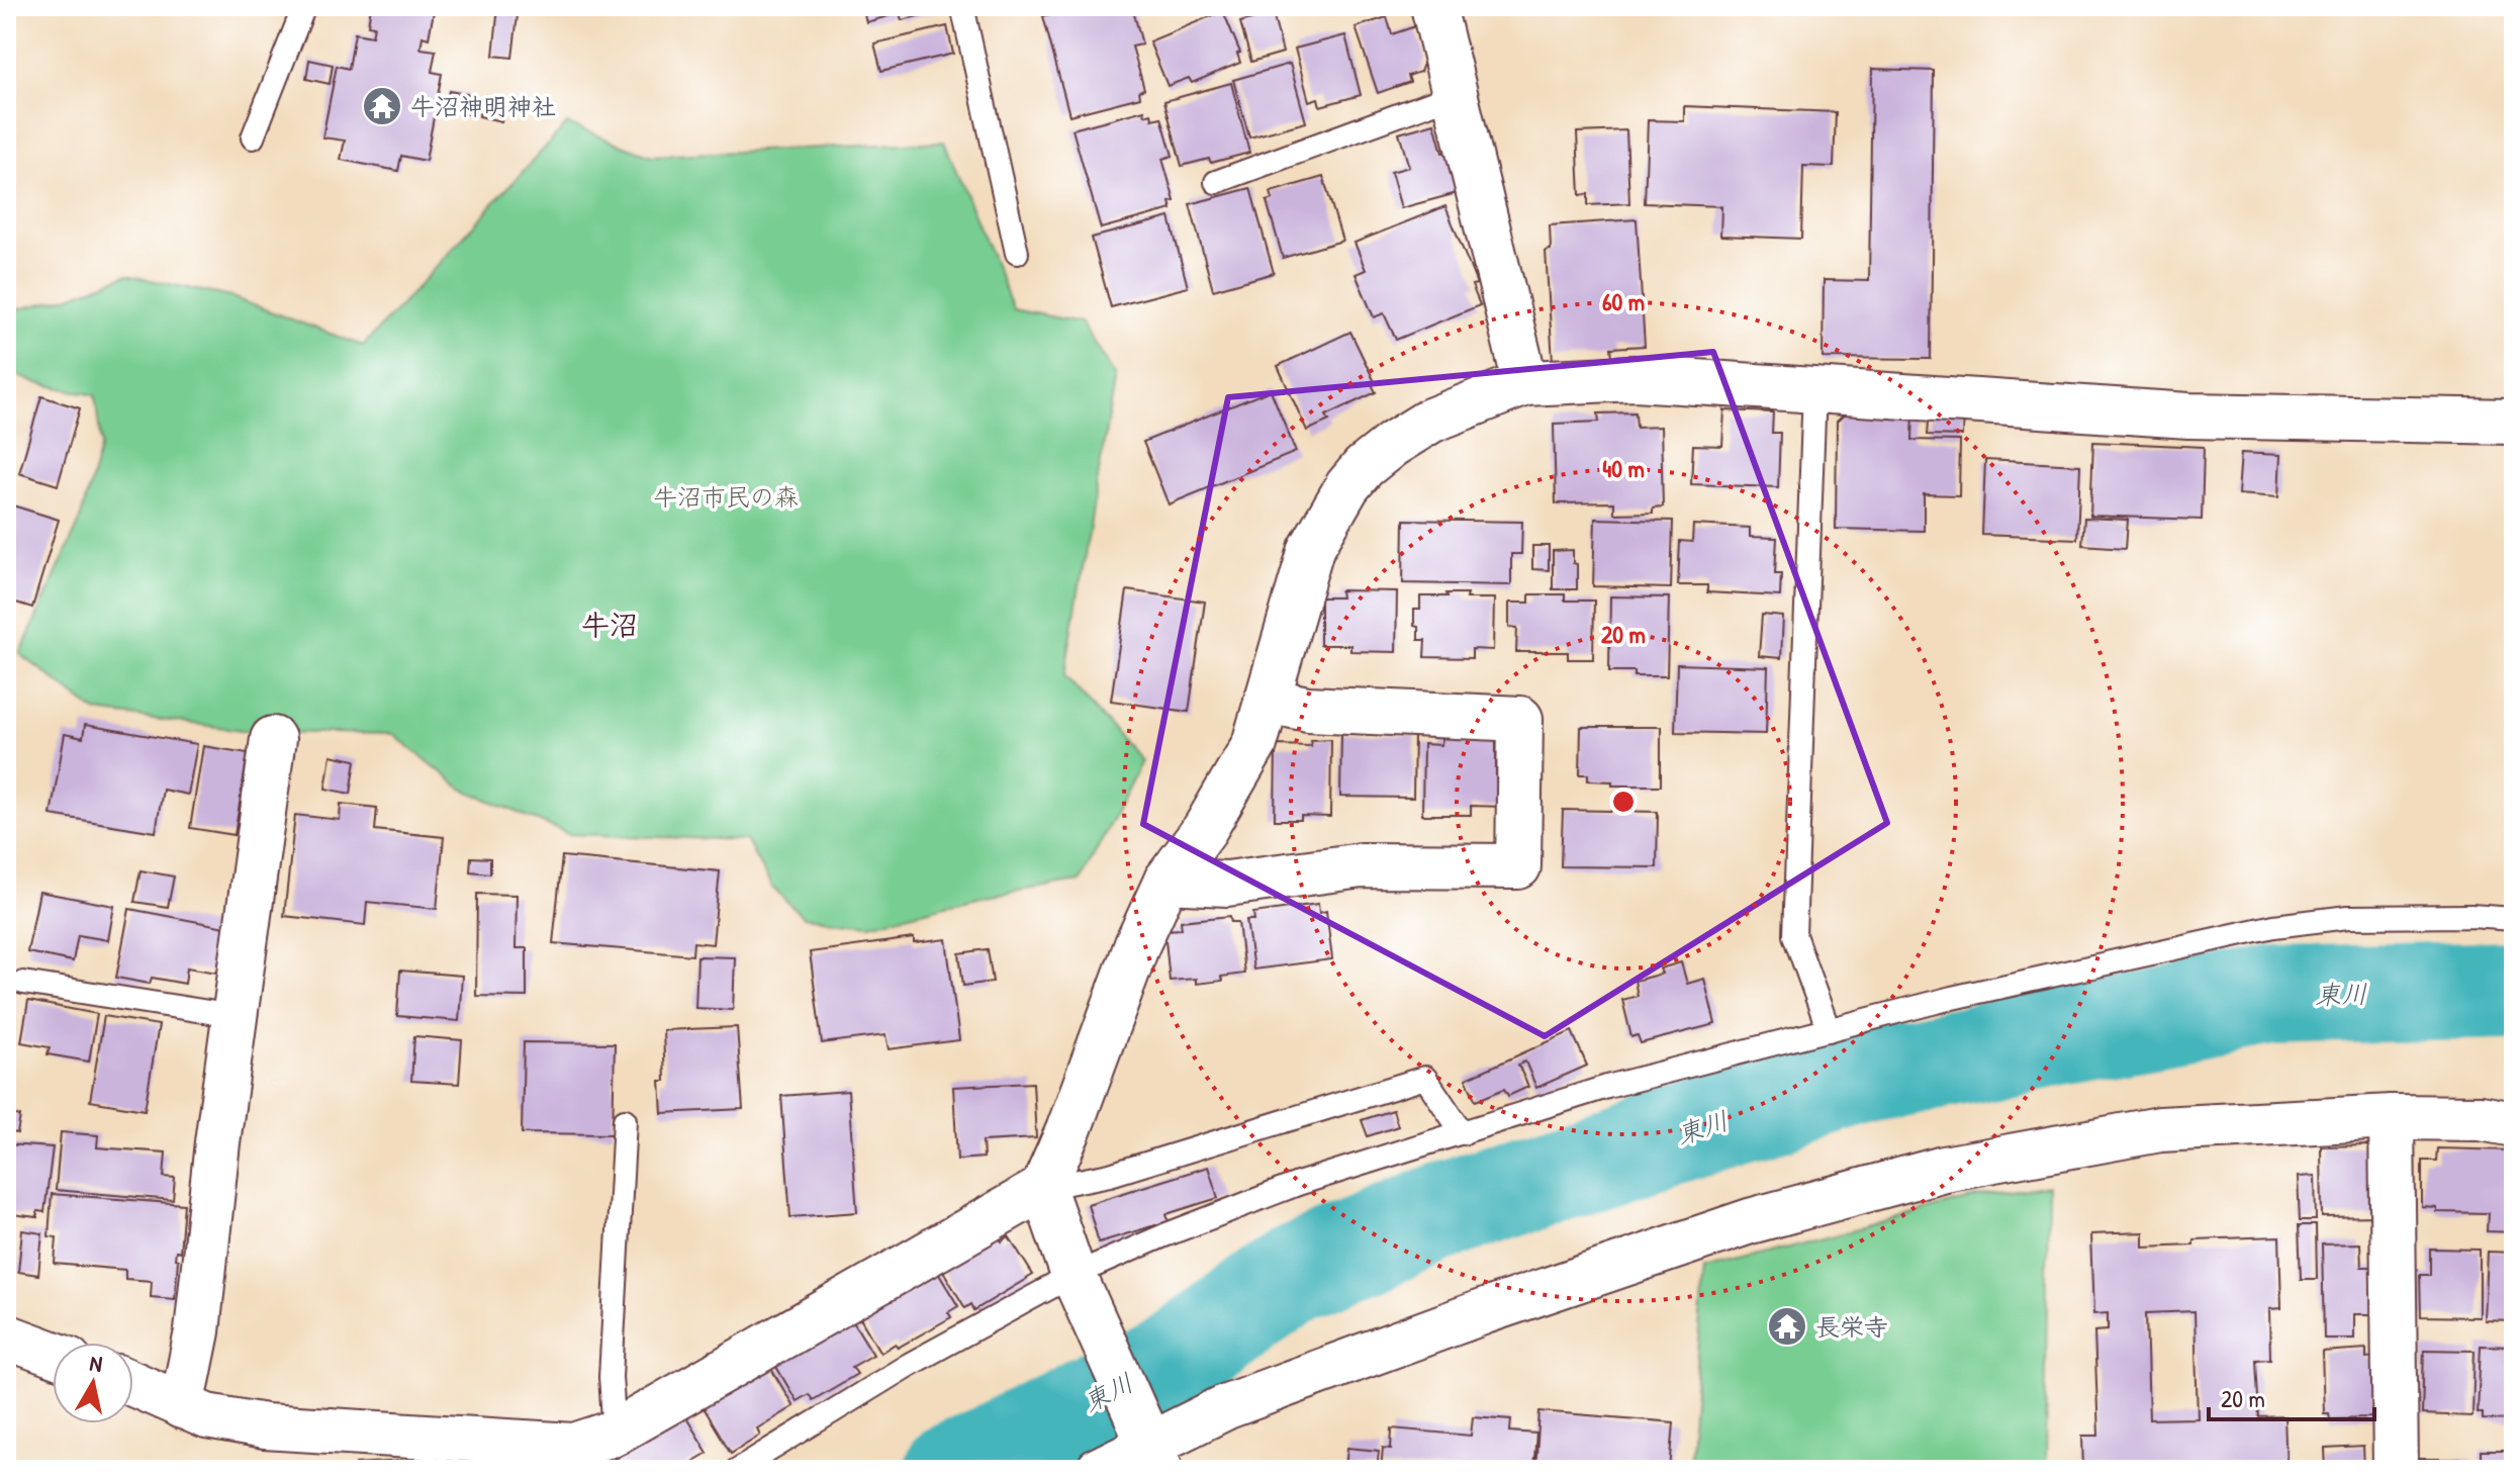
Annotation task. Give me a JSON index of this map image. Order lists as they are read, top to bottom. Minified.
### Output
{"districts":["牛沼"],"water":["東川"],"parks":["牛沼市民の森"],"places":{"temple":["牛沼神明神社","長栄寺"]},"scale_bar":"20 m","north":"top","rings":["60 m","40 m","20 m"]}
